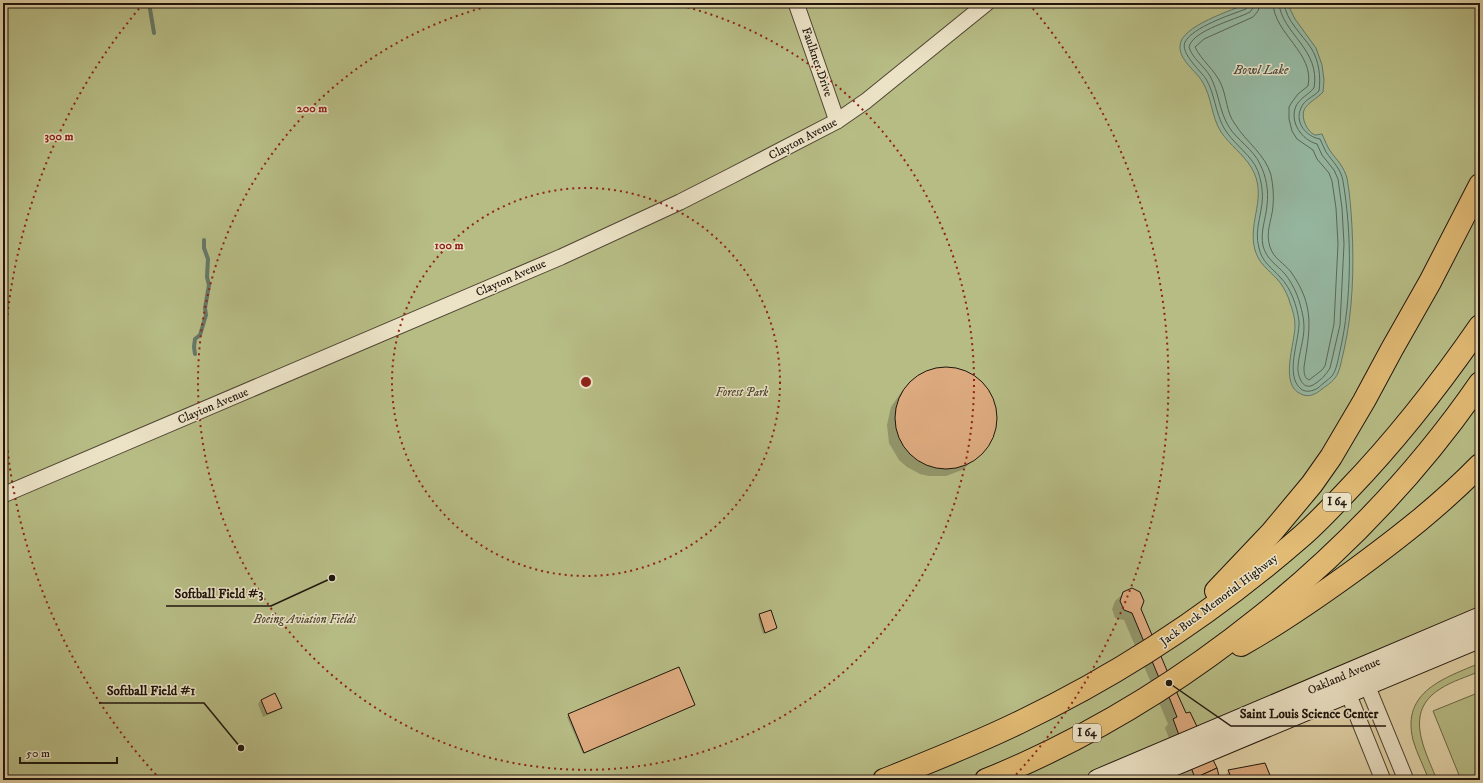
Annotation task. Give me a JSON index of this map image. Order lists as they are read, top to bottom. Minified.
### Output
{"streets":{"highway":["I 64","Jack Buck Memorial Highway"],"street":["Faulkner Drive","Clayton Avenue","Oakland Avenue"]},"crossings":[["Faulkner Drive","Clayton Avenue"]],"water":["Bowl Lake"],"parks":["Forest Park","Boeing Aviation Fields"],"places":["Softball Field #3","Saint Louis Science Center","Softball Field #1"],"scale_bar":"50 m","rings":["200 m","300 m","100 m"]}
